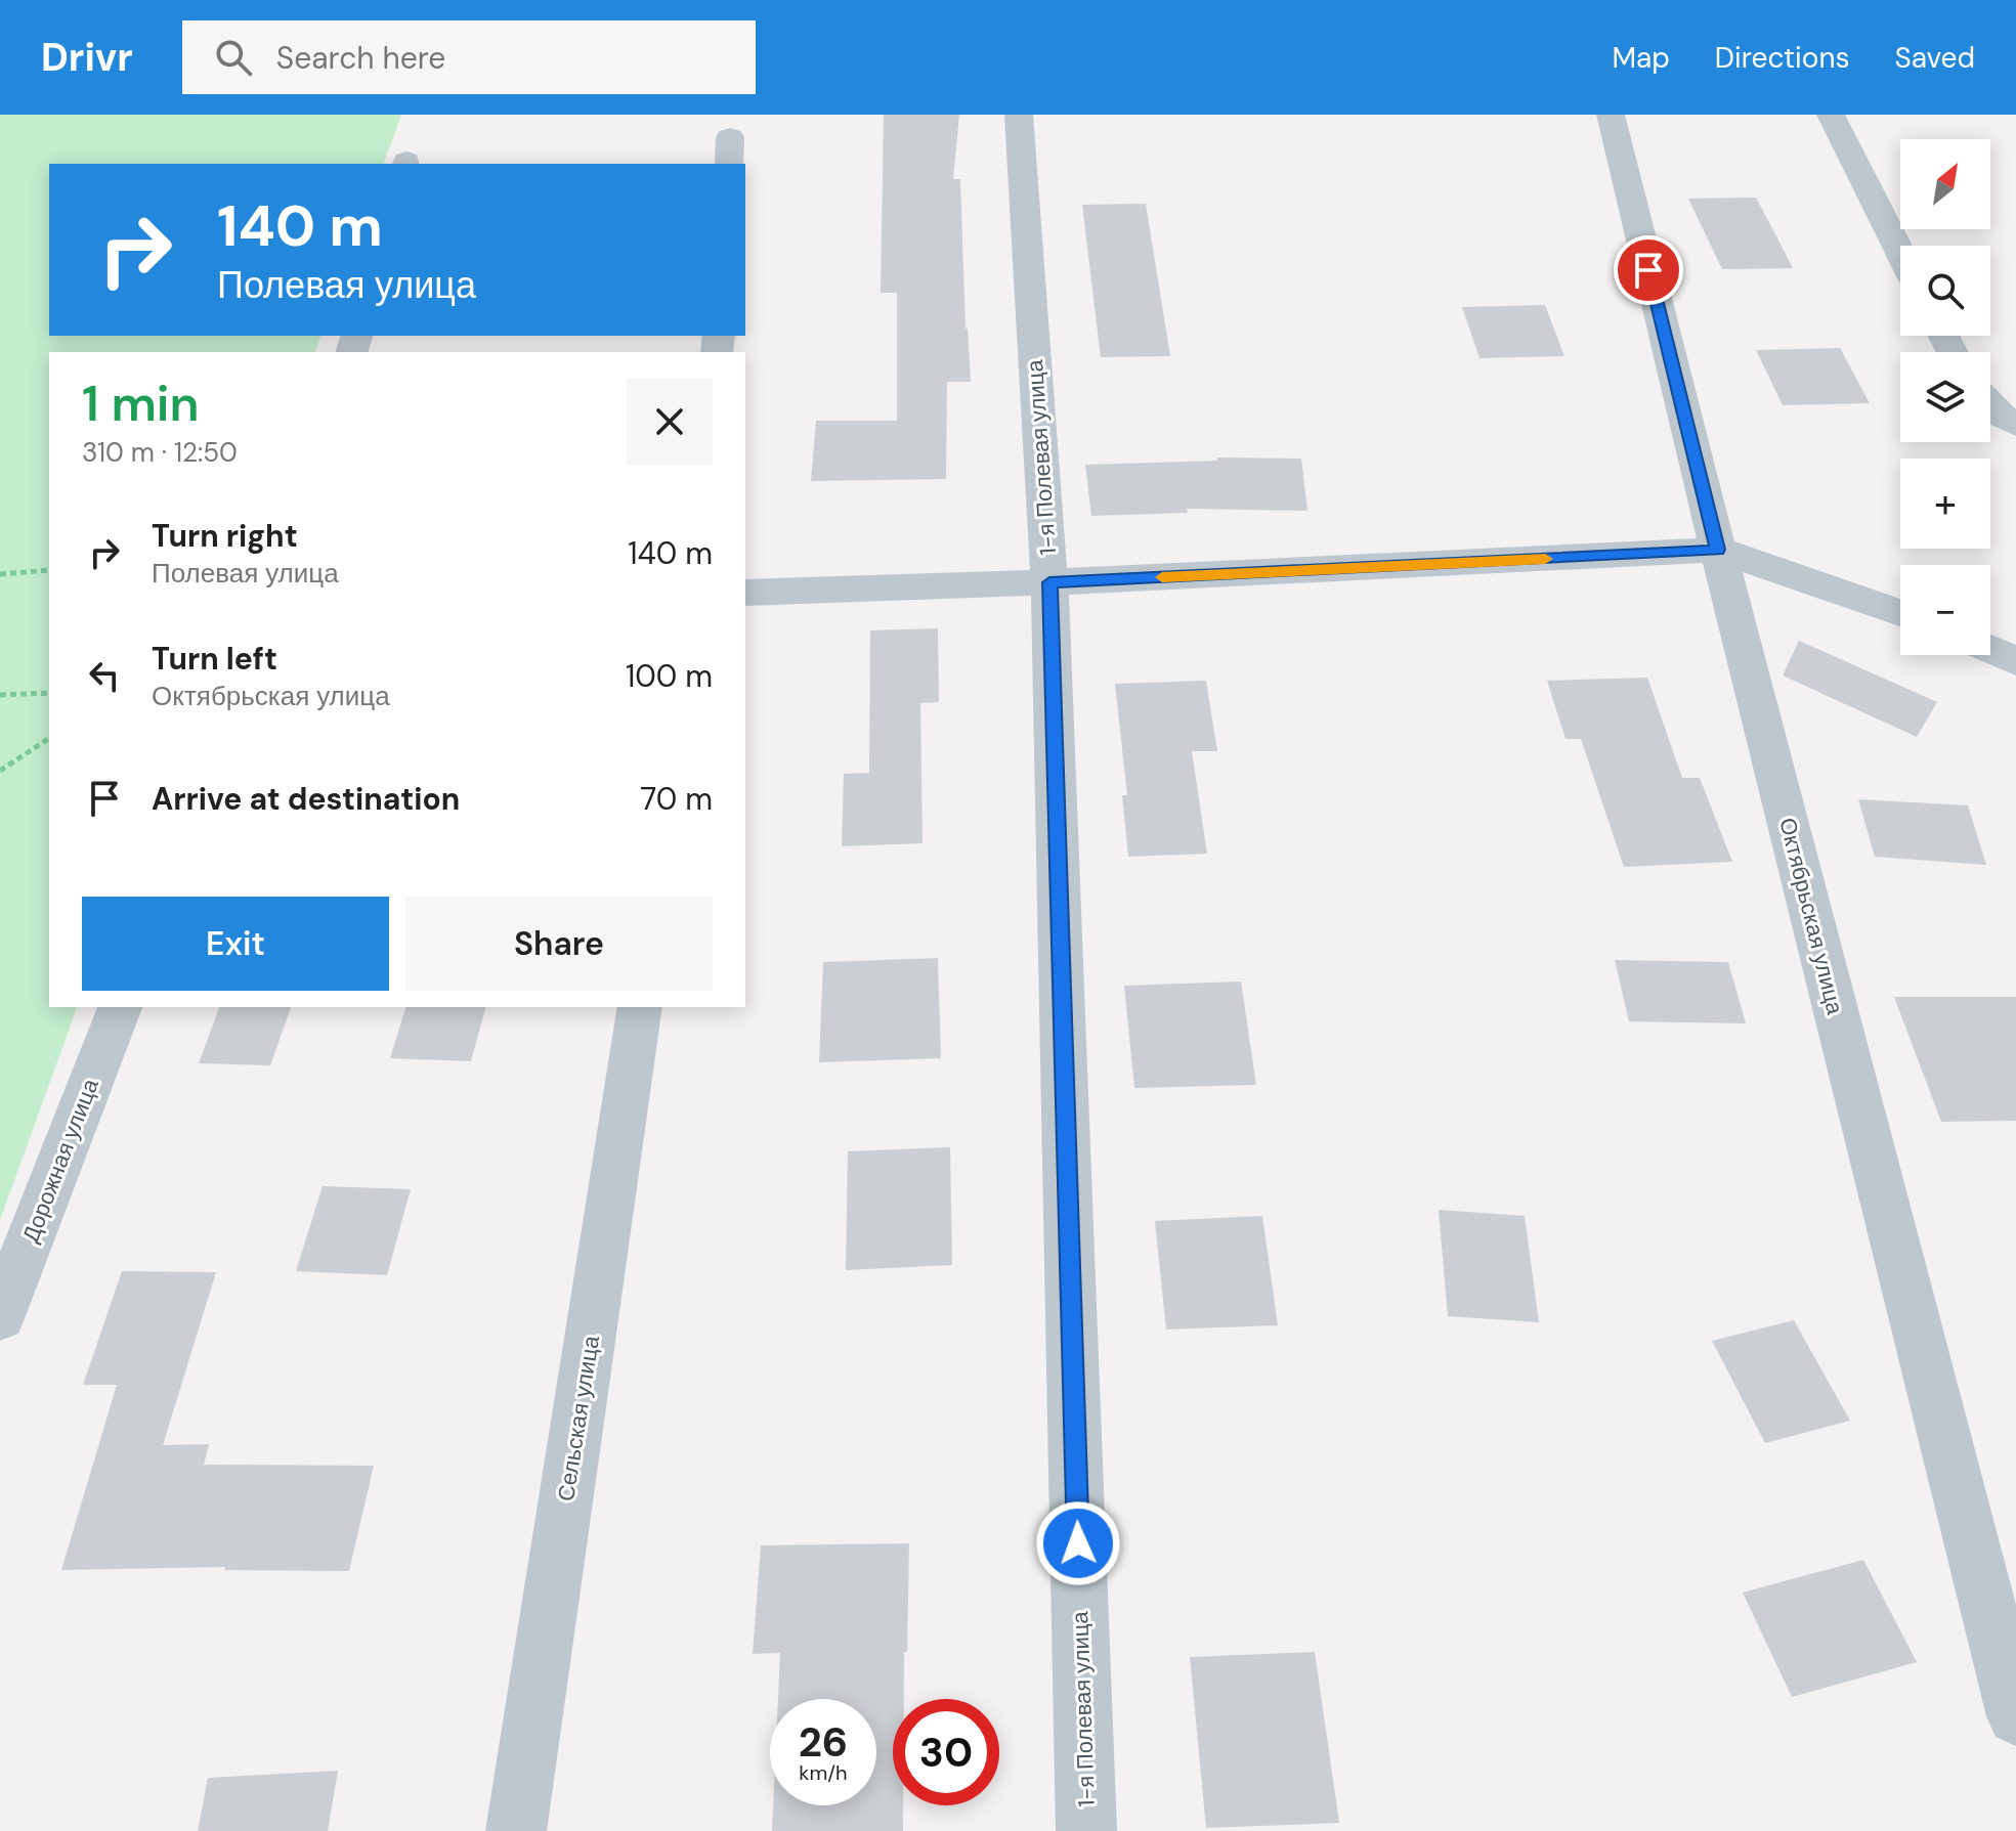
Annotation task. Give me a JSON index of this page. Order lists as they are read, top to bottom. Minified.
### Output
{"streets":{"street":["1-я Полевая улица","Октябрьская улица","Дорожная улица","Сельская улица"]},"north":"top right","page":{"header":"Drivr","search":"Search here","nav":["Map","Directions","Saved"],"map_buttons":["+","−"],"turn":["140 m","Полевая улица"],"heading":["1 min","310 m · 12:50"],"list":[{"name":"Turn right","note":"Полевая улица","value":"140 m"},{"name":"Turn left","note":"Октябрьская улица","value":"100 m"},{"name":"Arrive at destination","value":"70 m"}],"buttons":["Exit","Share"],"speed":"26 km/h","limit":"30"}}
